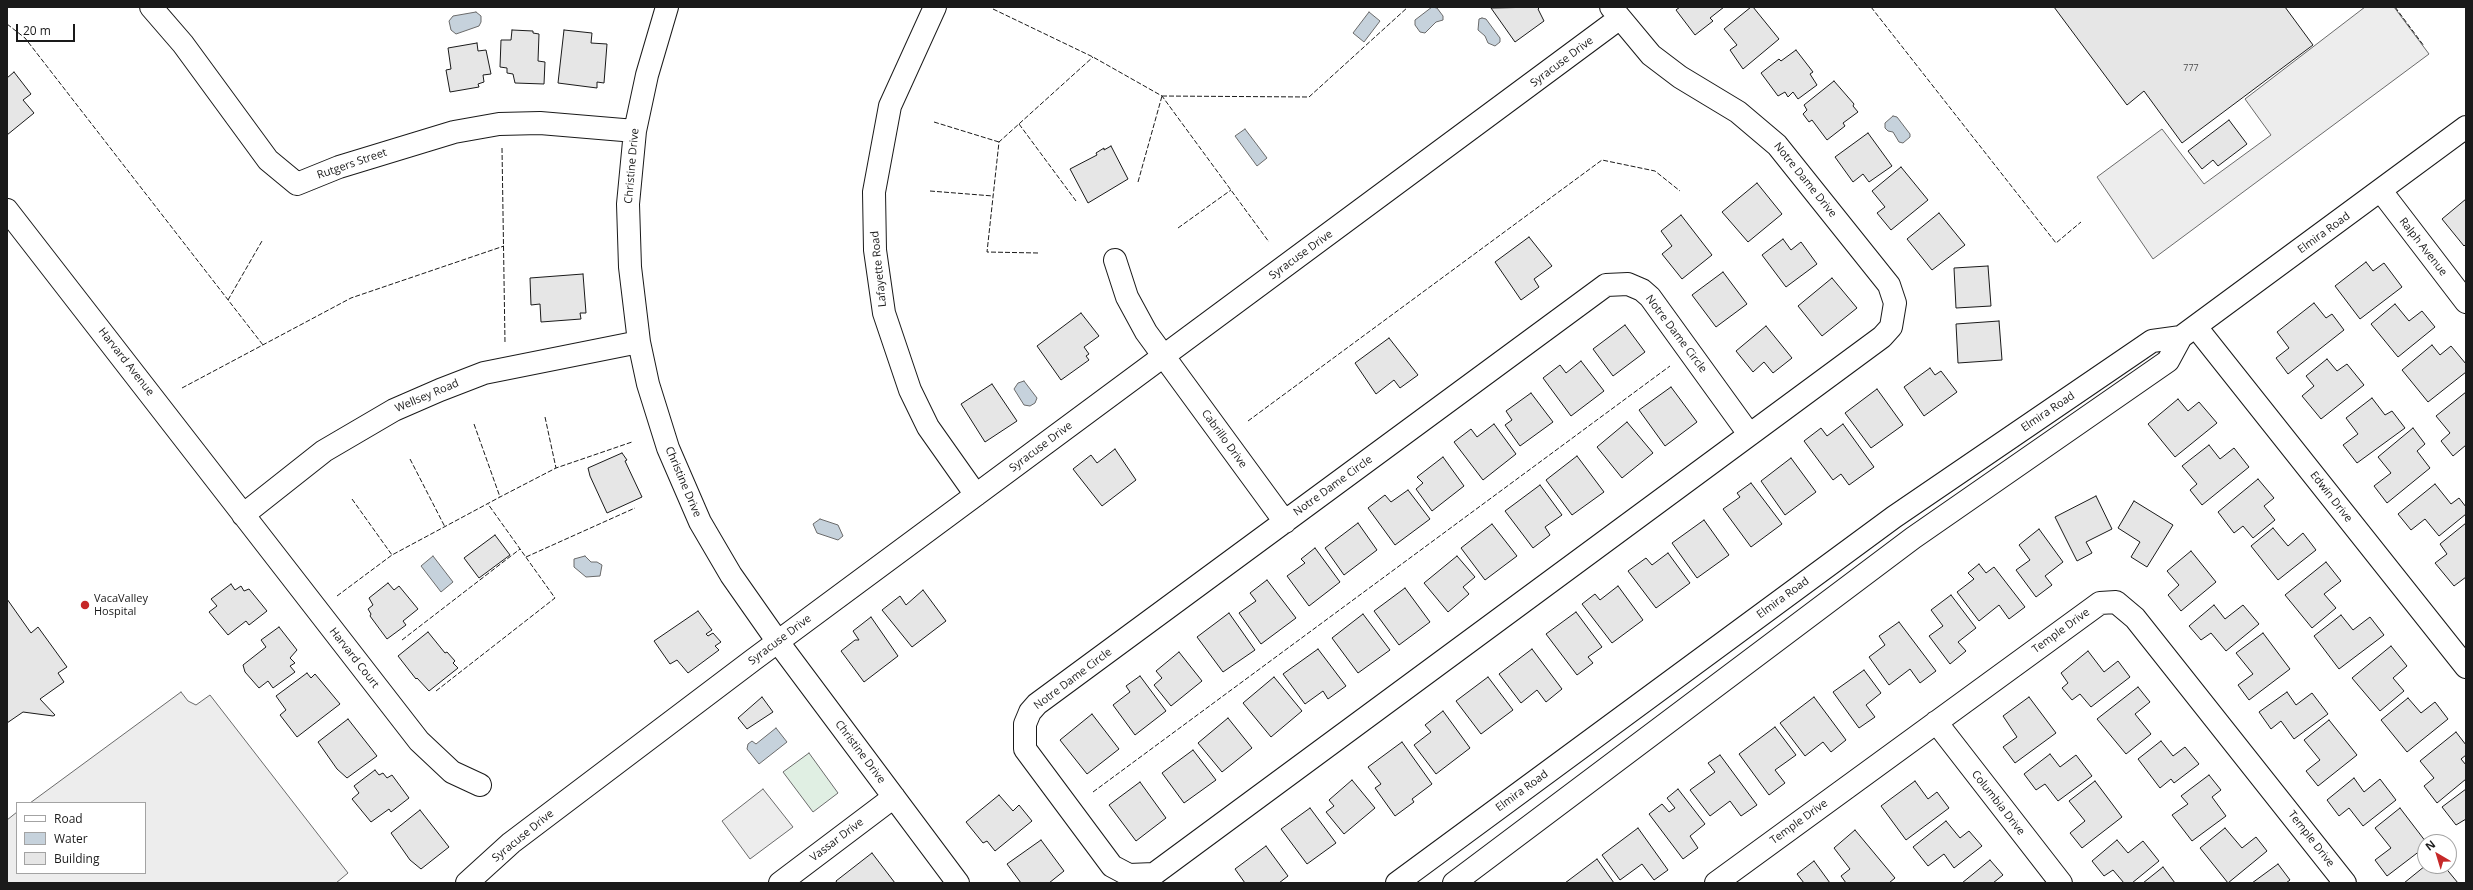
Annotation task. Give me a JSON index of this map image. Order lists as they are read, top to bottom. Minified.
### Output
{"streets":{"street":["Syracuse Drive","Rutgers Street","Christine Drive","Notre Dame Drive","Elmira Road","Ralph Avenue","Lafayette Road","Notre Dame Circle","Harvard Avenue","Wellsey Road","Cabrillo Drive","Edwin Drive","Temple Drive","Harvard Court","Columbia Drive","Vassar Drive"]},"crossings":[["Syracuse Drive","Christine Drive"],["Syracuse Drive","Notre Dame Drive"],["Syracuse Drive","Lafayette Road"],["Syracuse Drive","Cabrillo Drive"],["Rutgers Street","Christine Drive"],["Christine Drive","Wellsey Road"],["Christine Drive","Vassar Drive"],["Notre Dame Drive","Notre Dame Circle"],["Elmira Road","Ralph Avenue"],["Elmira Road","Edwin Drive"],["Notre Dame Circle","Cabrillo Drive"],["Harvard Avenue","Wellsey Road"],["Harvard Avenue","Harvard Court"],["Wellsey Road","Harvard Court"],["Temple Drive","Columbia Drive"]],"places":["VacaValley Hospital"],"house_numbers":["777"],"legend":["Road","Water","Building"],"scale_bar":"20 m","north":"top left"}
